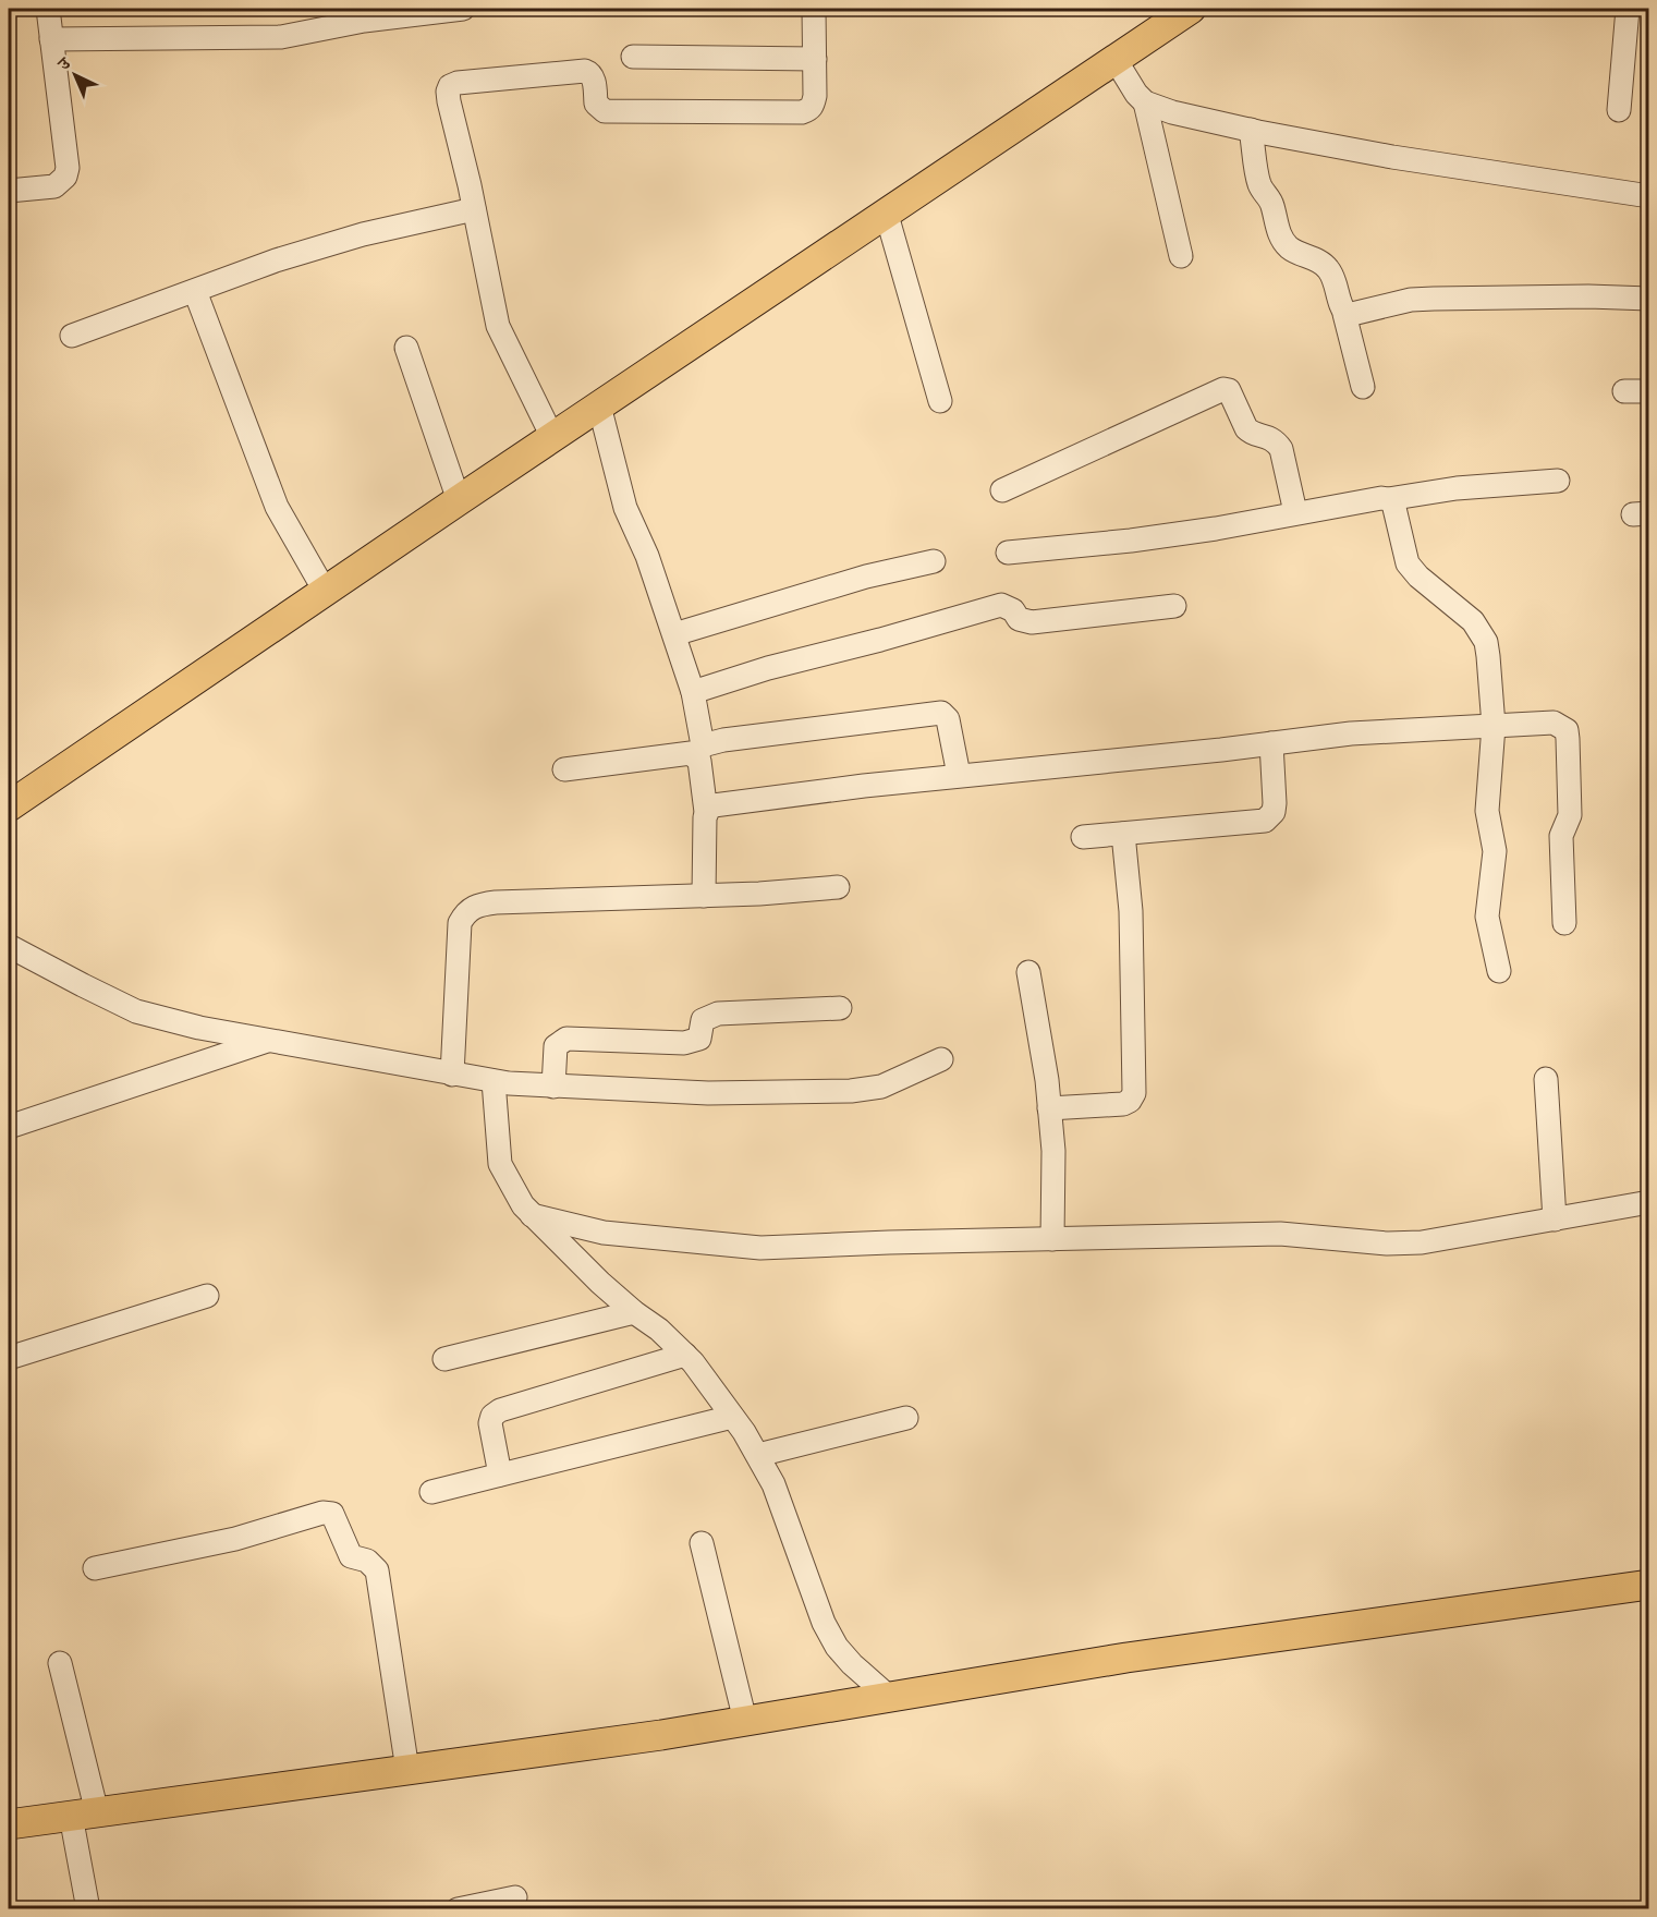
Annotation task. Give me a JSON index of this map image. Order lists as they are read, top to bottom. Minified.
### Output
{"north":"top left"}
